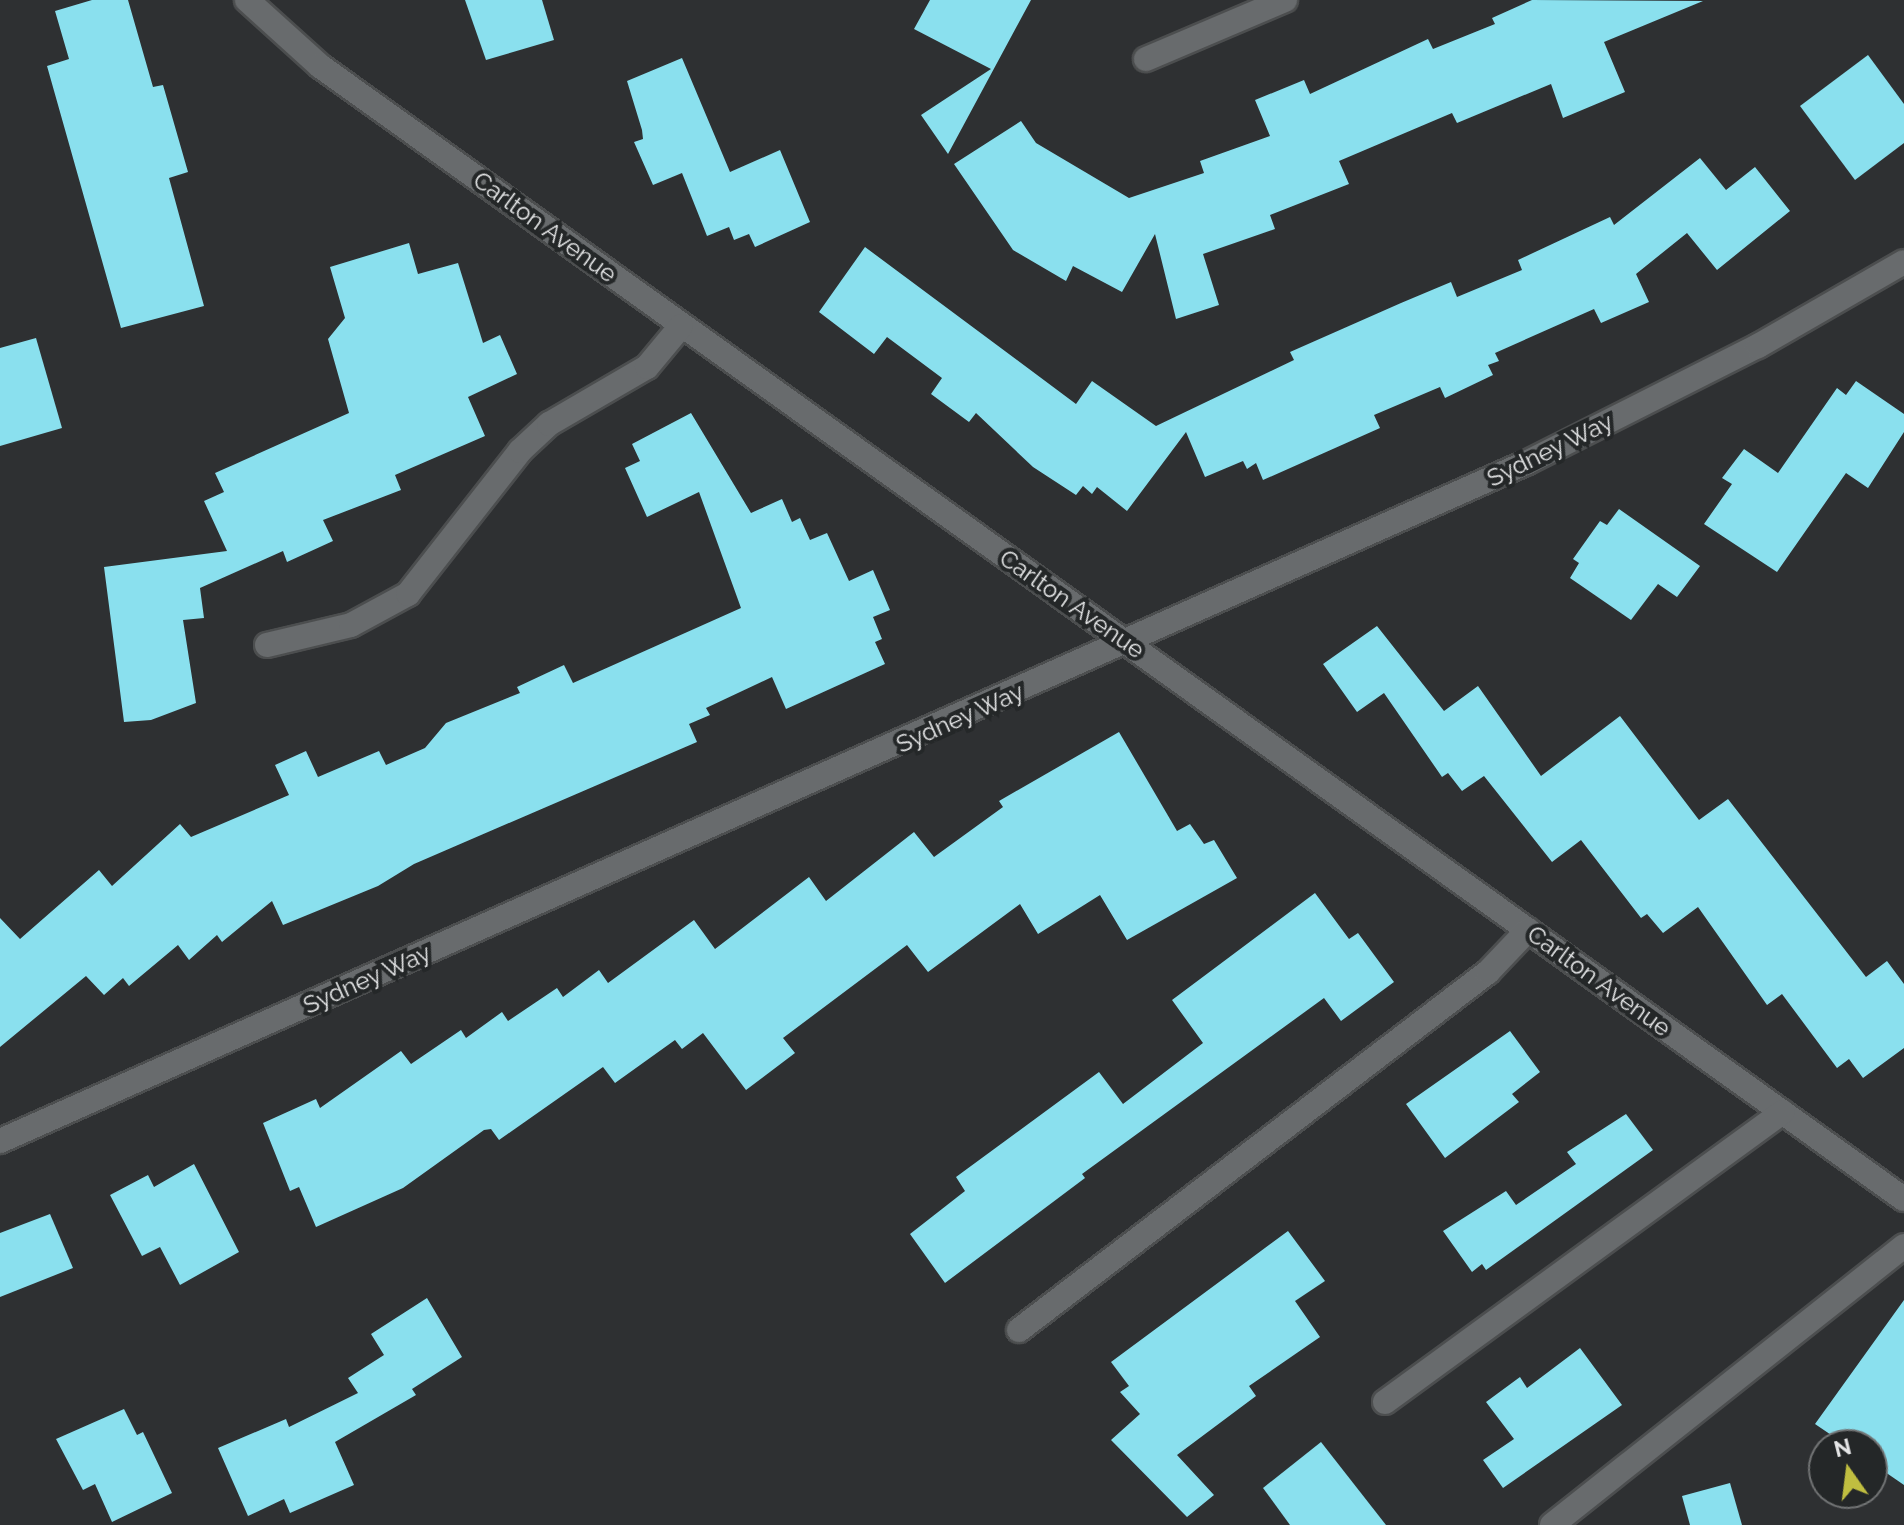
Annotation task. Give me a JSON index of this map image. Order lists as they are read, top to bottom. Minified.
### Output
{"streets":{"street":["Carlton Avenue","Sydney Way"]},"crossings":[["Carlton Avenue","Sydney Way"]],"north":"top"}
